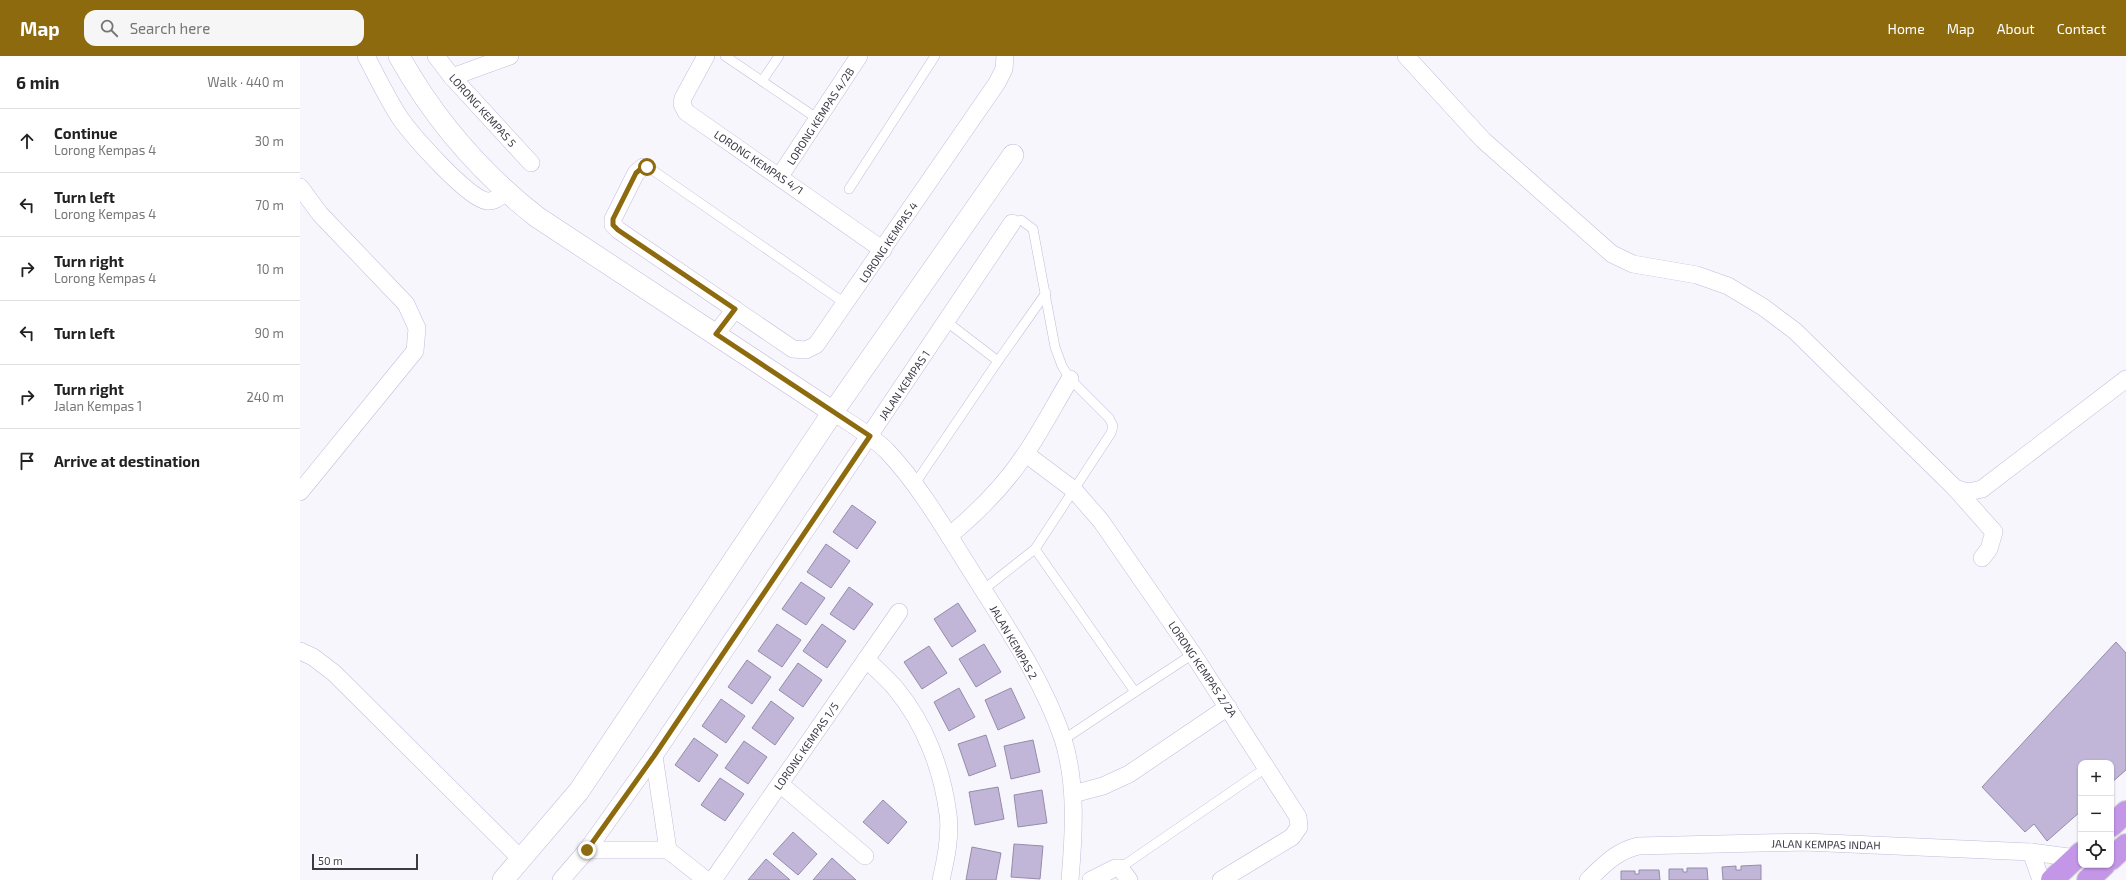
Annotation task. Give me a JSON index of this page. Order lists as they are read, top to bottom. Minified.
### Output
{"streets":{"street":["LORONG KEMPAS 5","LORONG KEMPAS 4/2B","LORONG KEMPAS 4/1","LORONG KEMPAS 4","JALAN KEMPAS 1","JALAN KEMPAS 2","LORONG KEMPAS 2/2A","LORONG KEMPAS 1/5","JALAN KEMPAS INDAH"]},"crossings":[["LORONG KEMPAS 4/2B","LORONG KEMPAS 4/1"],["LORONG KEMPAS 4/1","LORONG KEMPAS 4"],["JALAN KEMPAS 1","JALAN KEMPAS 2"]],"scale_bar":"50 m","page":{"header":"Map","search":"Search here","nav":["Home","Map","About","Contact"],"heading":["6 min","Walk · 440 m"],"list":[["Continue","Lorong Kempas 4","30 m"],["Turn left","Lorong Kempas 4","70 m"],["Turn right","Lorong Kempas 4","10 m"],["Turn left","90 m"],["Turn right","Jalan Kempas 1","240 m"],"Arrive at destination"],"map_buttons":["+","−"],"scale":"50 m"}}
